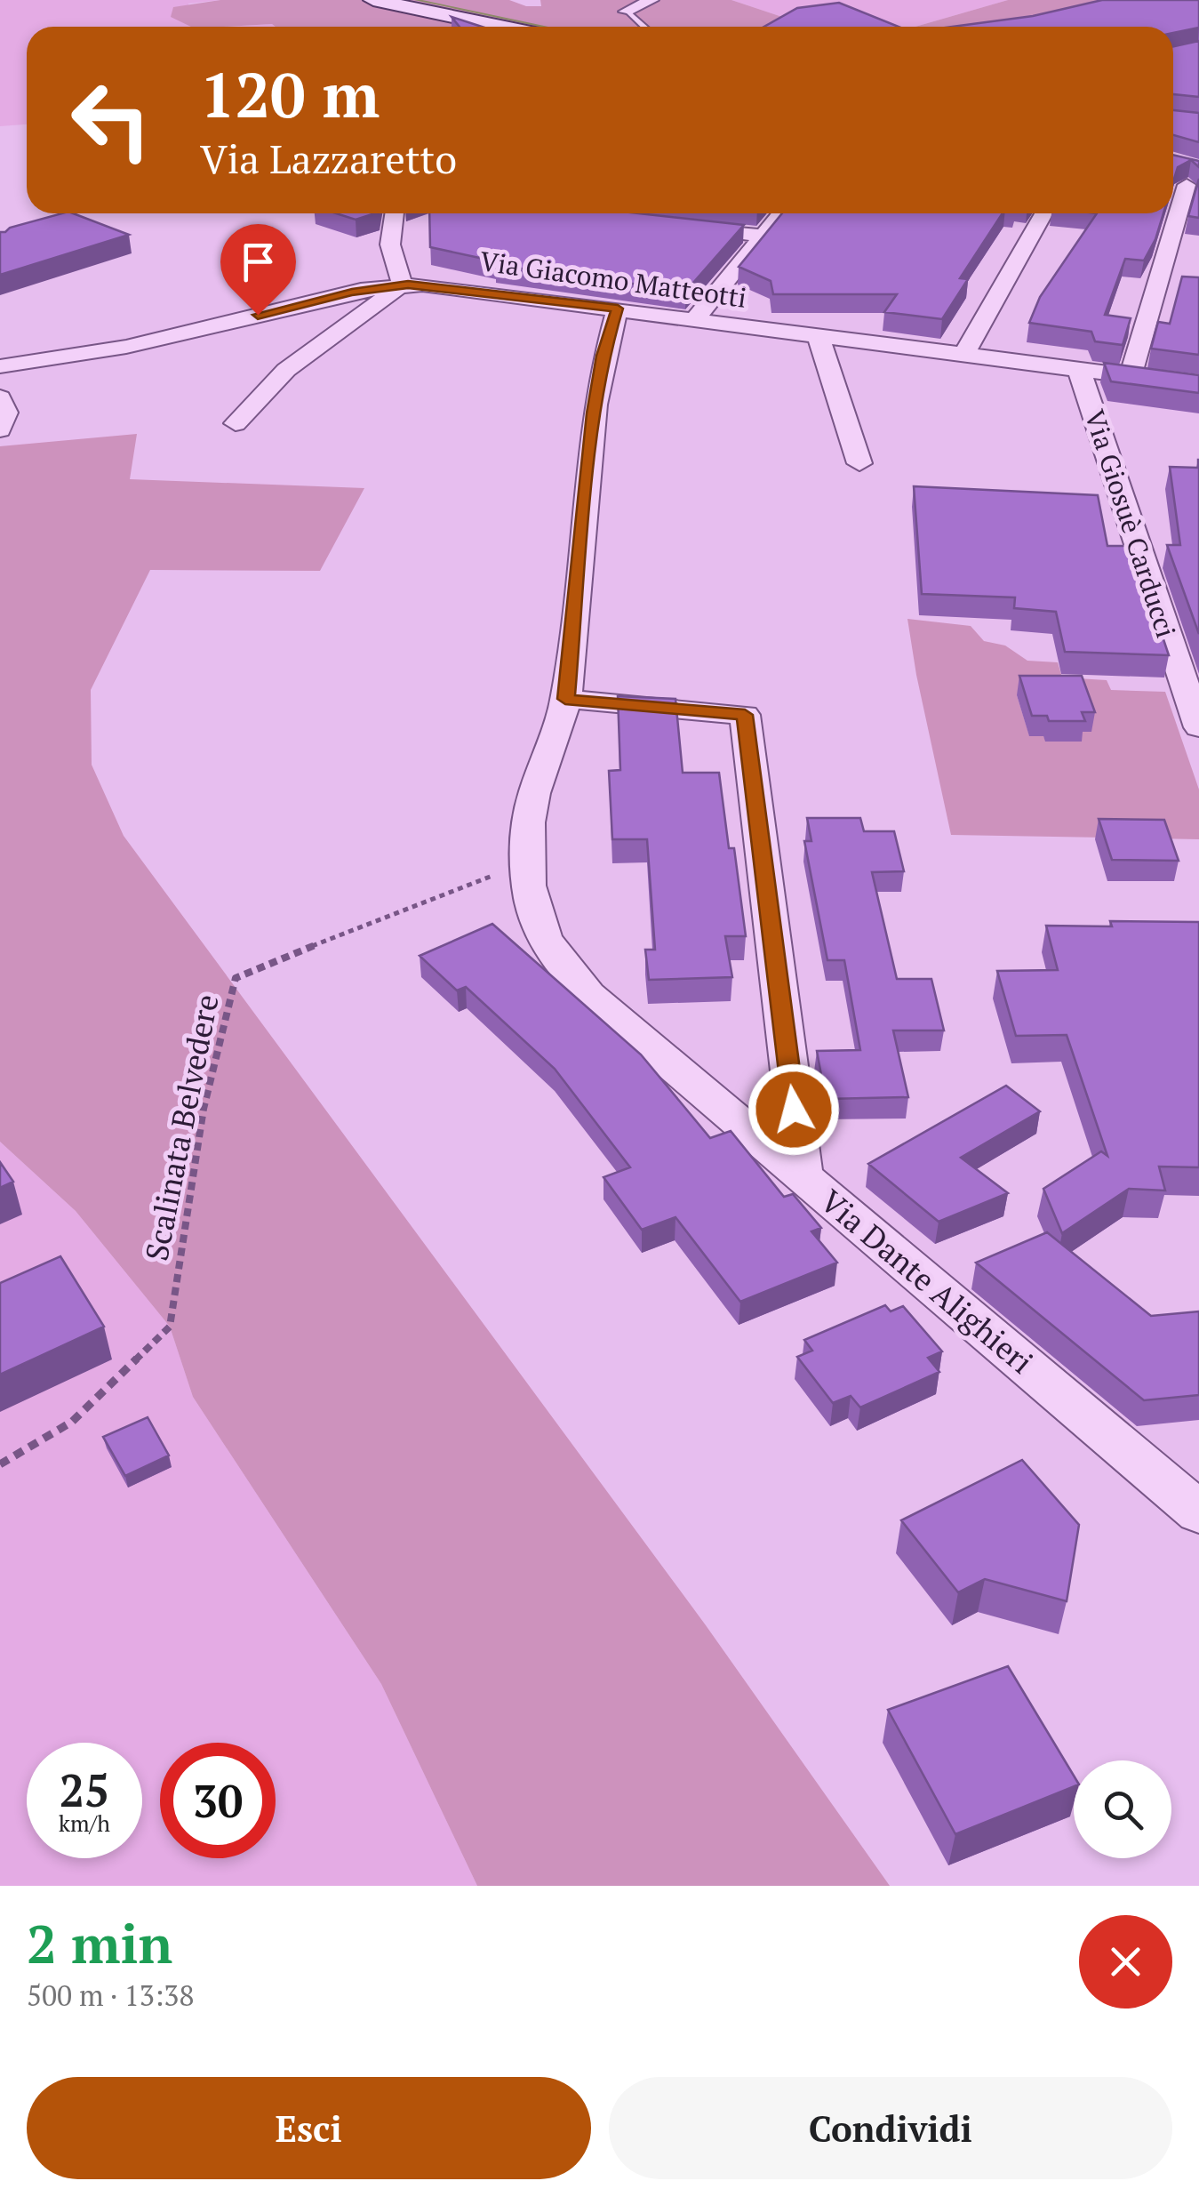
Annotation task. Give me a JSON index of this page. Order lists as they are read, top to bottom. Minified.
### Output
{"streets":{"street":["Via Giacomo Matteotti","Via Giosuè Carducci","Via Dante Alighieri"],"path":["Scalinata Belvedere"]},"crossings":[["Via Giacomo Matteotti","Via Giosuè Carducci"],["Via Giacomo Matteotti","Via Dante Alighieri"],["Scalinata Belvedere","Via Dante Alighieri"]],"page":{"turn":["120 m","Via Lazzaretto"],"speed":"25 km/h","limit":"30","heading":["2 min","500 m · 13:38"],"buttons":["Esci","Condividi"]}}
